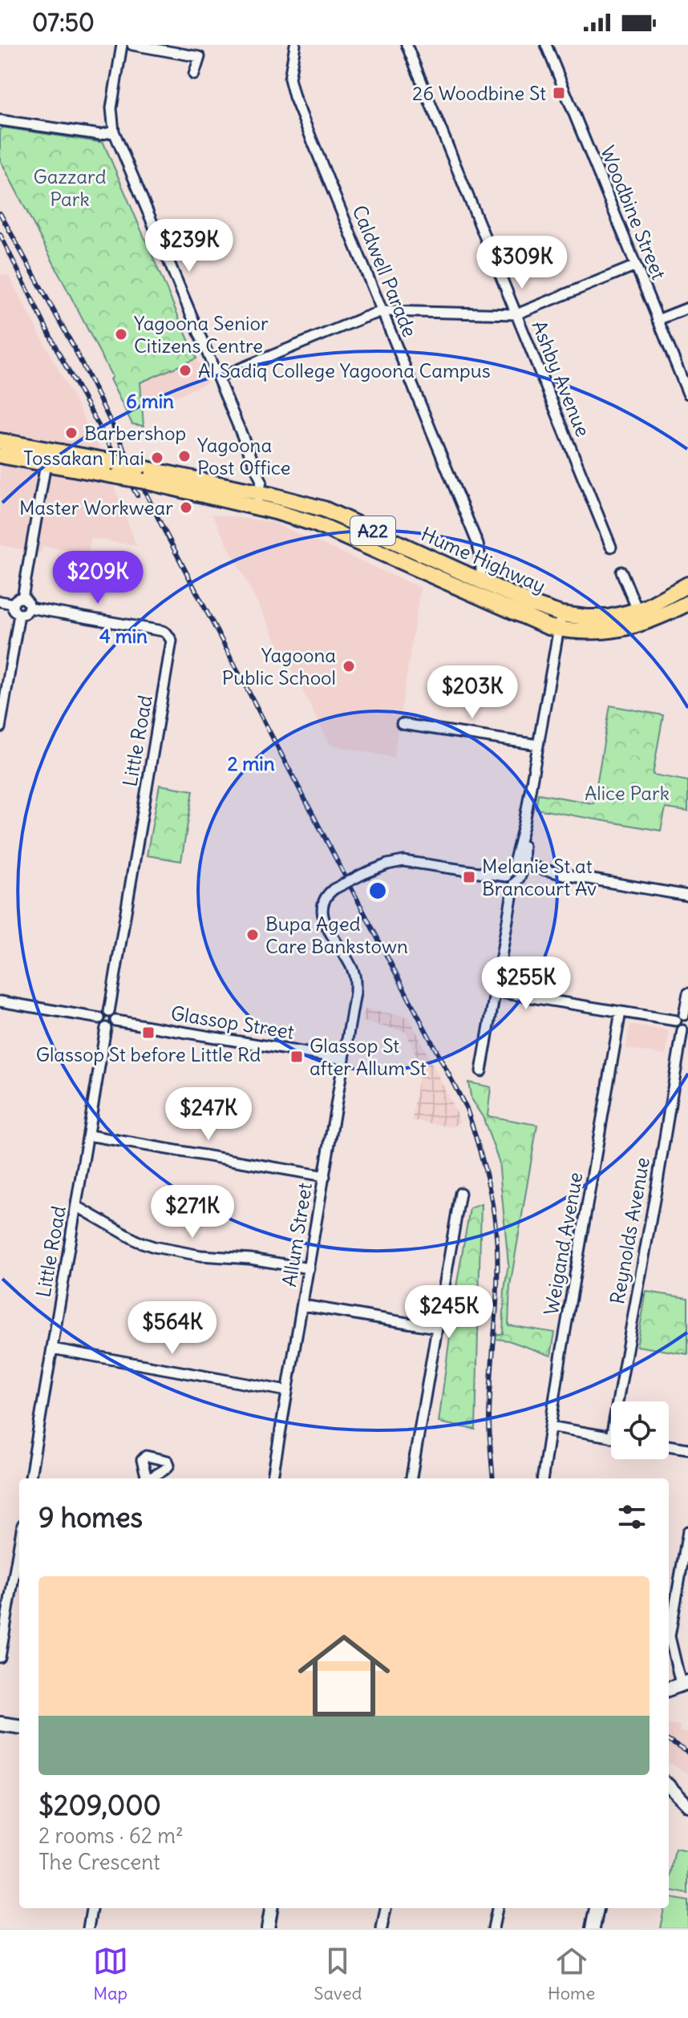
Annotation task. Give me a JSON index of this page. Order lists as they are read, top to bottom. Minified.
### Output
{"streets":{"highway":["A22","Hume Highway"],"street":["Woodbine Street","Caldwell Parade","Ashby Avenue","Little Road","Glassop Street","Reynolds Avenue","Allum Street","Weigand Avenue"]},"crossings":[["Caldwell Parade","Hume Highway"],["Little Road","Glassop Street"],["Glassop Street","Allum Street"]],"parks":["Gazzard Park","Alice Park"],"places":{"transit":["26 Woodbine St","Melanie St at Brancourt Av","Glassop St before Little Rd","Glassop St after Allum St"],"other":["Yagoona Senior Citizens Centre","Al Sadiq College Yagoona Campus","Barbershop","Yagoona Post Office","Tossakan Thai","Master Workwear","Yagoona Public School","Bupa Aged Care Bankstown"]},"page":{"status":"07:50","price":["$239K","$309K","$209K","$203K","$255K","$247K","$271K","$245K","$564K"],"heading":"9 homes","list":[{"name":"$209,000","note":"2 rooms · 62 m² · The Crescent"}],"tabs":["Map","Saved","Home"]},"rings":["6 min","4 min","2 min"]}
